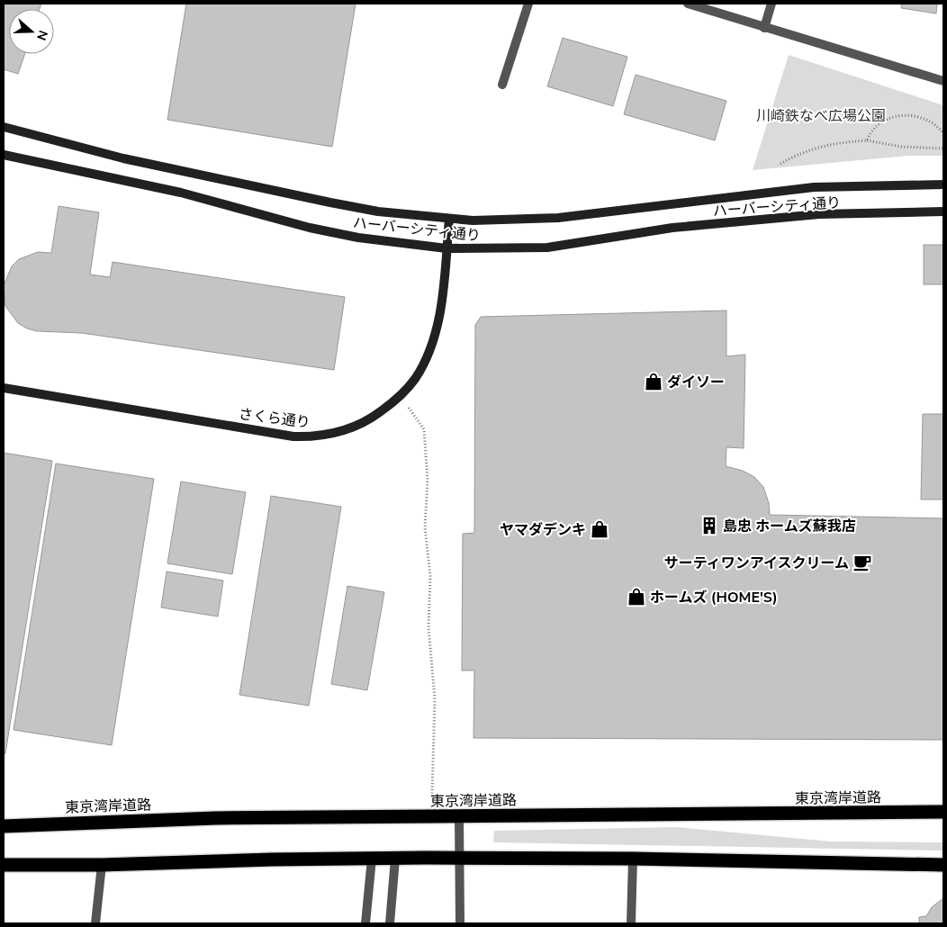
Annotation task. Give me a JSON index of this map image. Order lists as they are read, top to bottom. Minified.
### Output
{"streets":{"highway":["東京湾岸道路"],"street":["ハーバーシティ通り","さくら通り"]},"crossings":[["ハーバーシティ通り","さくら通り"]],"parks":["川崎鉄なべ広場公園"],"places":{"shop":["ダイソー","ヤマダデンキ","ホームズ (HOME'S)"],"building":["島忠 ホームズ蘇我店"],"cafe":["サーティワンアイスクリーム"]},"north":"right"}
